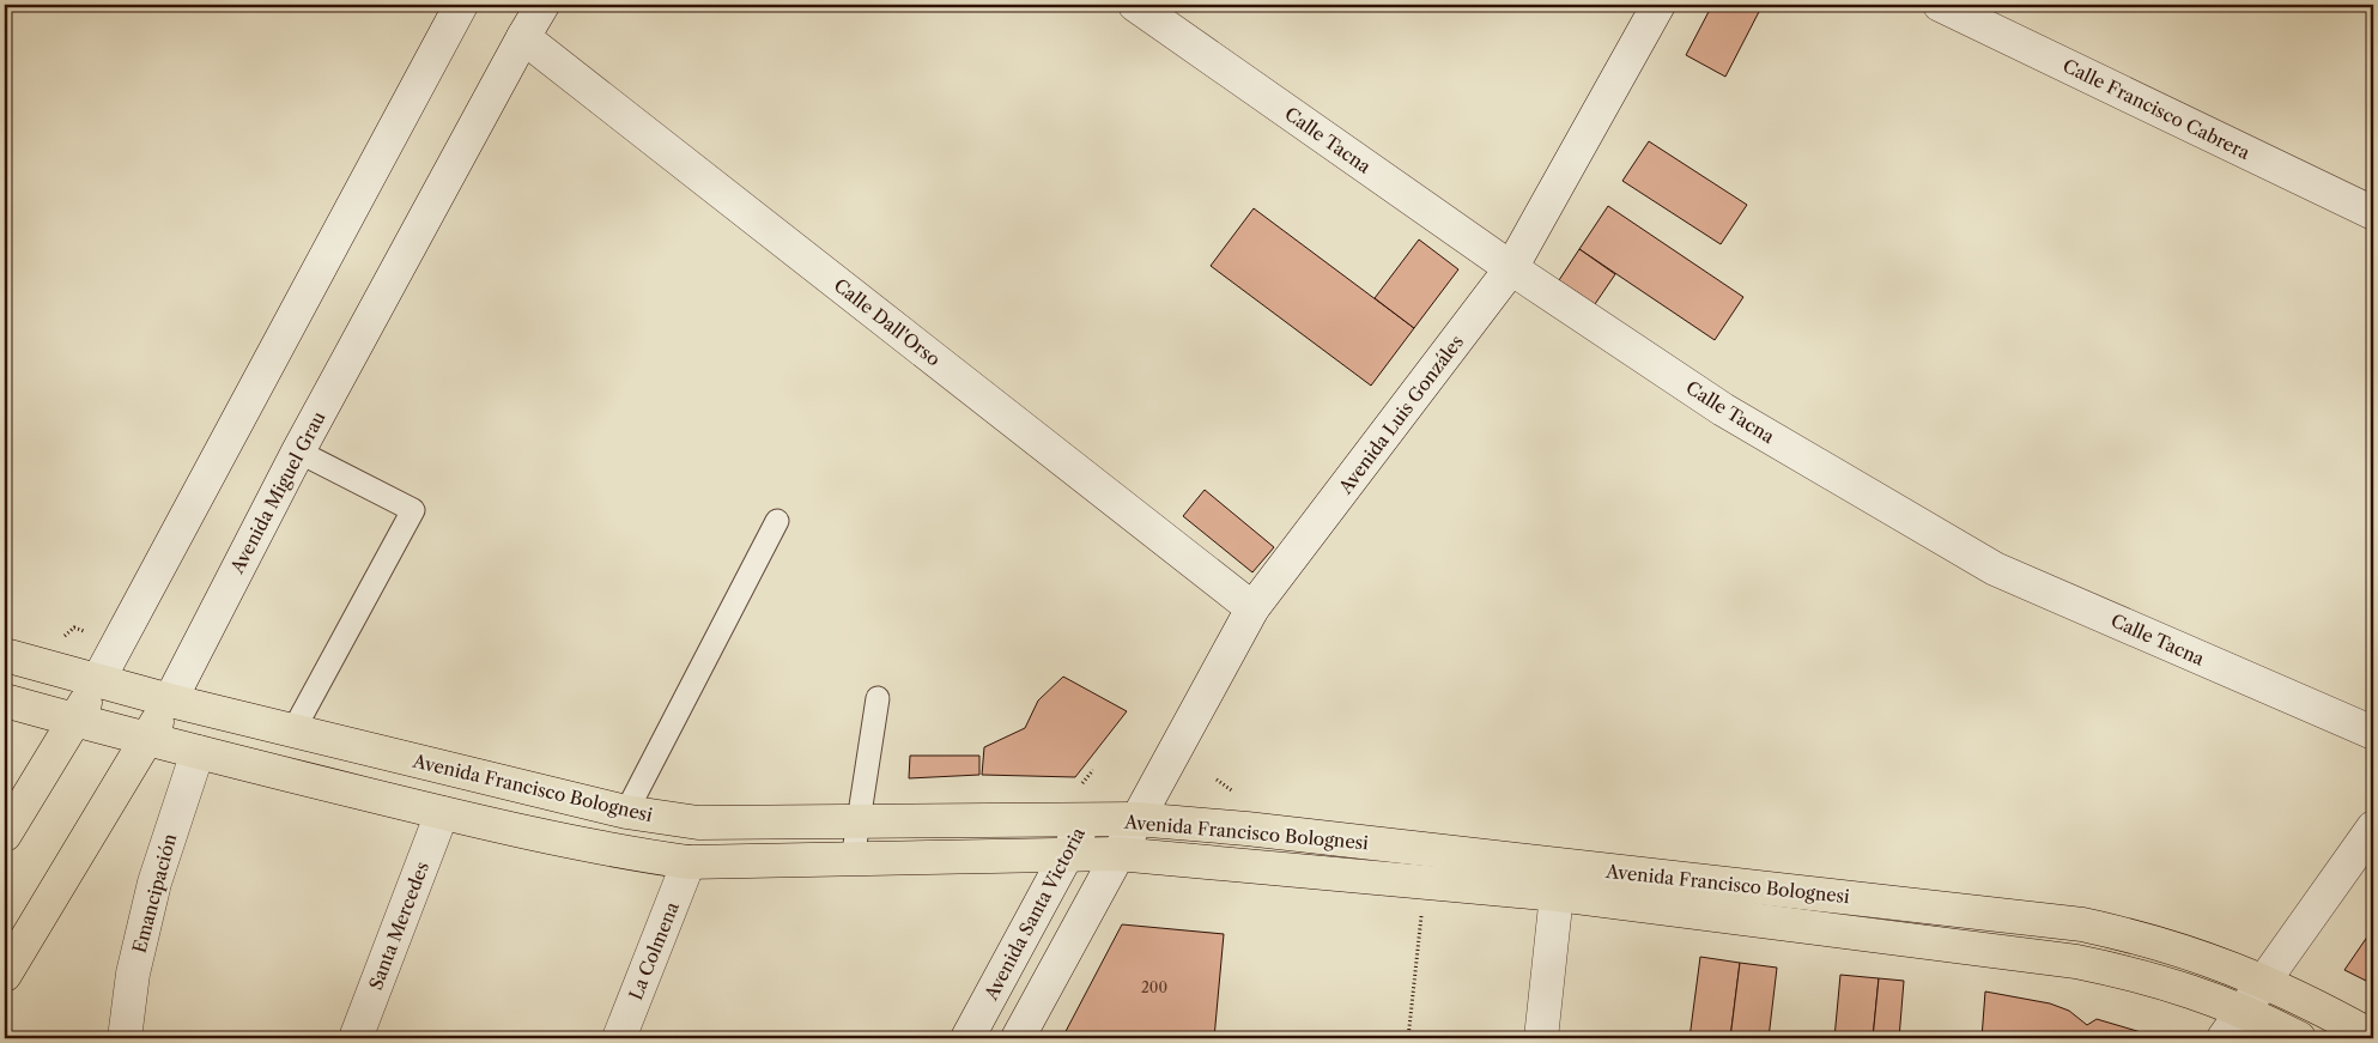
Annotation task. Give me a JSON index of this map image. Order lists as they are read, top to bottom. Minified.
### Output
{"streets":{"main road":["Avenida Miguel Grau","Avenida Francisco Bolognesi"],"street":["Calle Francisco Cabrera","Calle Tacna","Calle Dall'Orso","Avenida Luis Gonzáles","Emancipación","Avenida Santa Victoria","Santa Mercedes","La Colmena"]},"crossings":[["Calle Tacna","Avenida Luis Gonzáles"],["Calle Dall'Orso","Avenida Luis Gonzáles"],["Calle Dall'Orso","Avenida Miguel Grau"],["Avenida Luis Gonzáles","Avenida Francisco Bolognesi"],["Avenida Miguel Grau","Avenida Francisco Bolognesi"],["Avenida Francisco Bolognesi","Emancipación"],["Avenida Francisco Bolognesi","Avenida Santa Victoria"],["Avenida Francisco Bolognesi","Santa Mercedes"],["Avenida Francisco Bolognesi","La Colmena"]],"house_numbers":["200"]}
